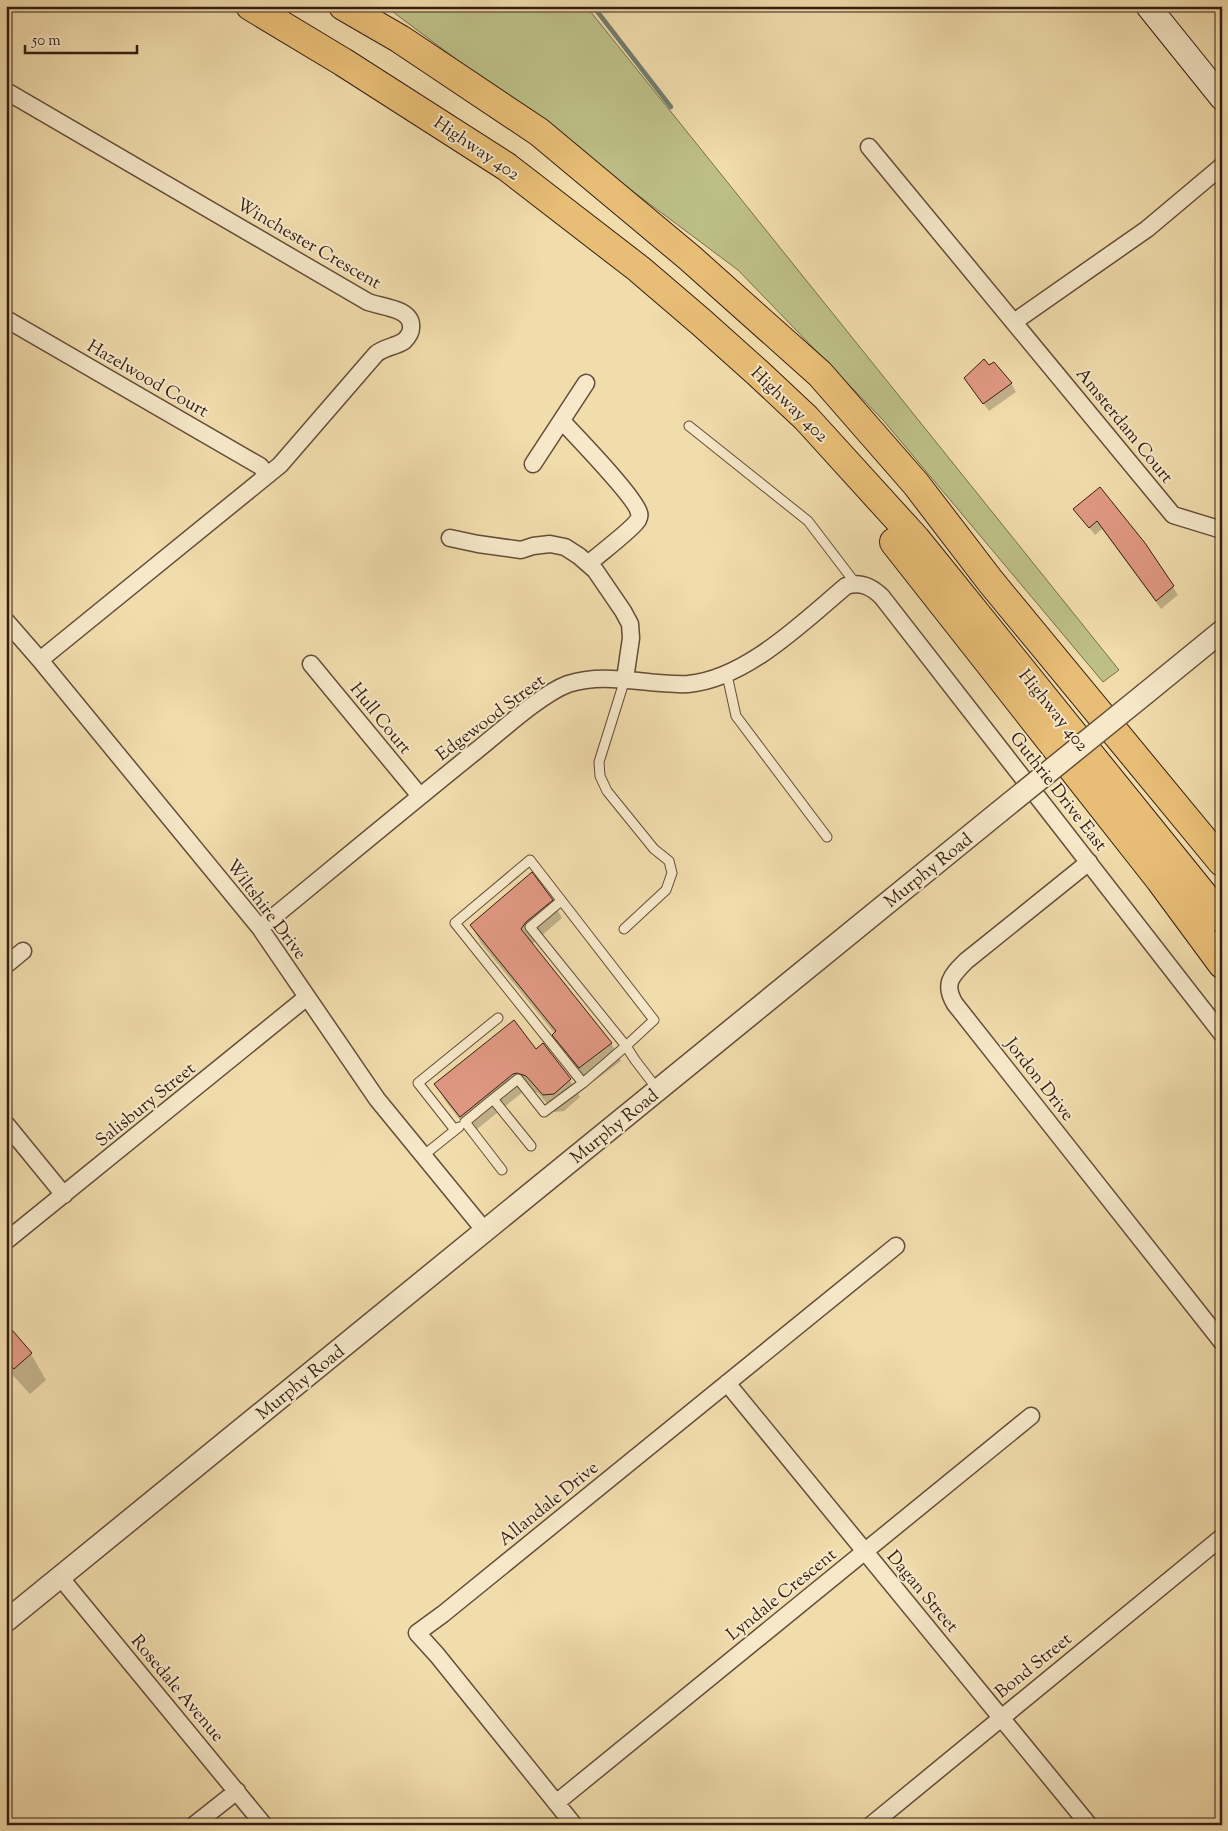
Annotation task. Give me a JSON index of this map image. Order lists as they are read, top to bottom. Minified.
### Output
{"streets":{"highway":["Highway 402"],"street":["Winchester Crescent","Hazelwood Court","Amsterdam Court","Edgewood Street","Hull Court","Guthrie Drive East","Murphy Road","Wiltshire Drive","Jordon Drive","Salisbury Street","Allandale Drive","Dagan Street","Lyndale Crescent","Bond Street","Rosedale Avenue"]},"crossings":[["Winchester Crescent","Hazelwood Court"],["Winchester Crescent","Wiltshire Drive"],["Edgewood Street","Hull Court"],["Edgewood Street","Guthrie Drive East"],["Edgewood Street","Wiltshire Drive"],["Guthrie Drive East","Jordon Drive"],["Murphy Road","Wiltshire Drive"],["Murphy Road","Rosedale Avenue"],["Wiltshire Drive","Salisbury Street"],["Allandale Drive","Dagan Street"],["Allandale Drive","Lyndale Crescent"],["Dagan Street","Lyndale Crescent"],["Dagan Street","Bond Street"]],"scale_bar":"50 m"}
